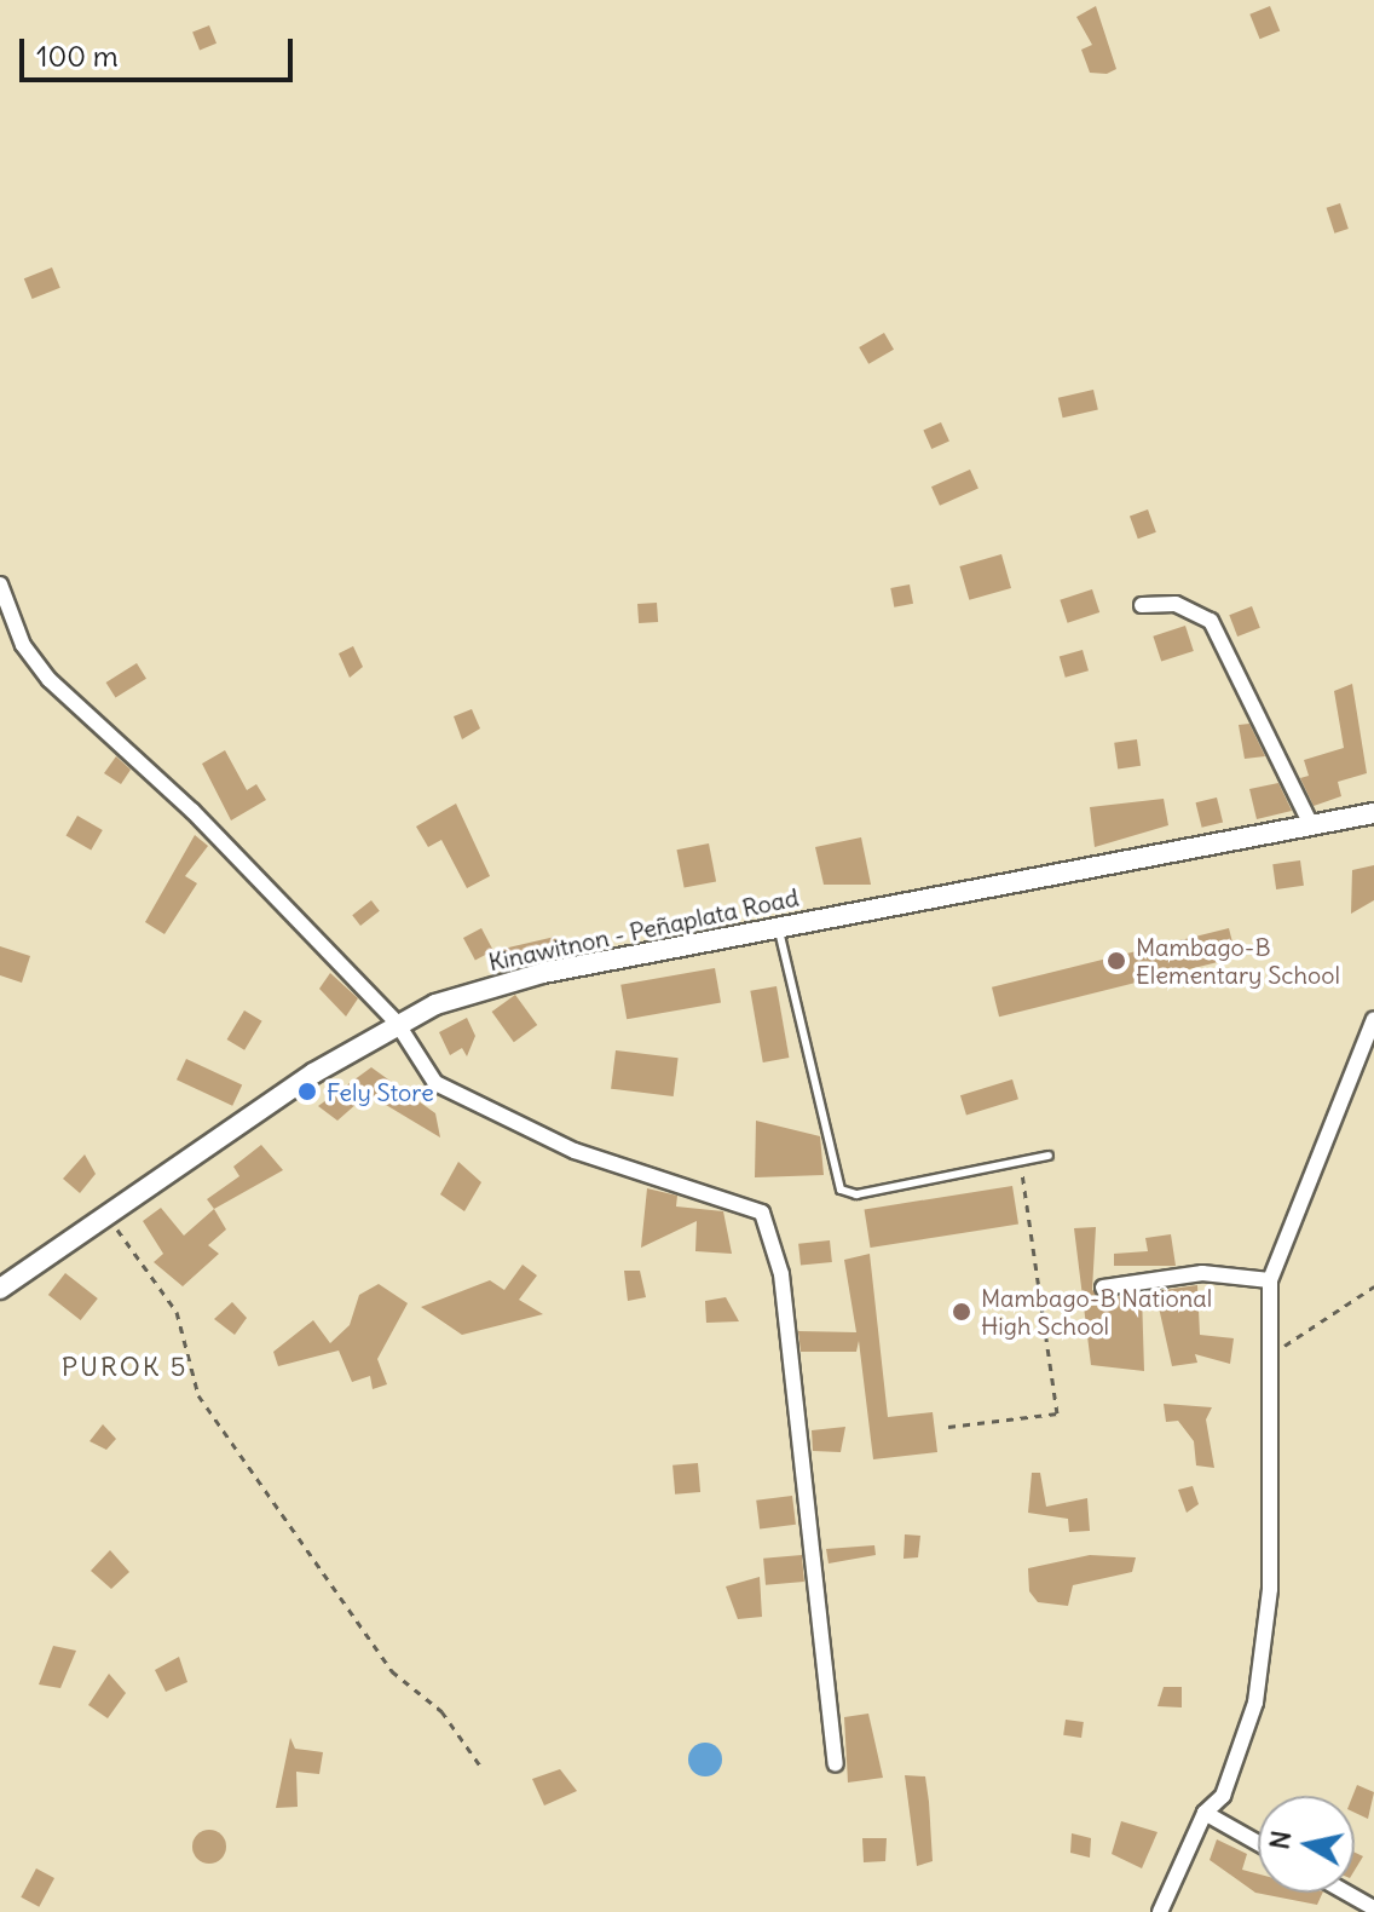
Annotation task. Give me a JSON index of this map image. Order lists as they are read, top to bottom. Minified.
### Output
{"streets":{"street":["Kinawitnon - Peñaplata Road"]},"districts":["PUROK 5"],"places":["Mambago-B Elementary School","Fely Store","Mambago-B National High School"],"scale_bar":"100 m","north":"left"}
